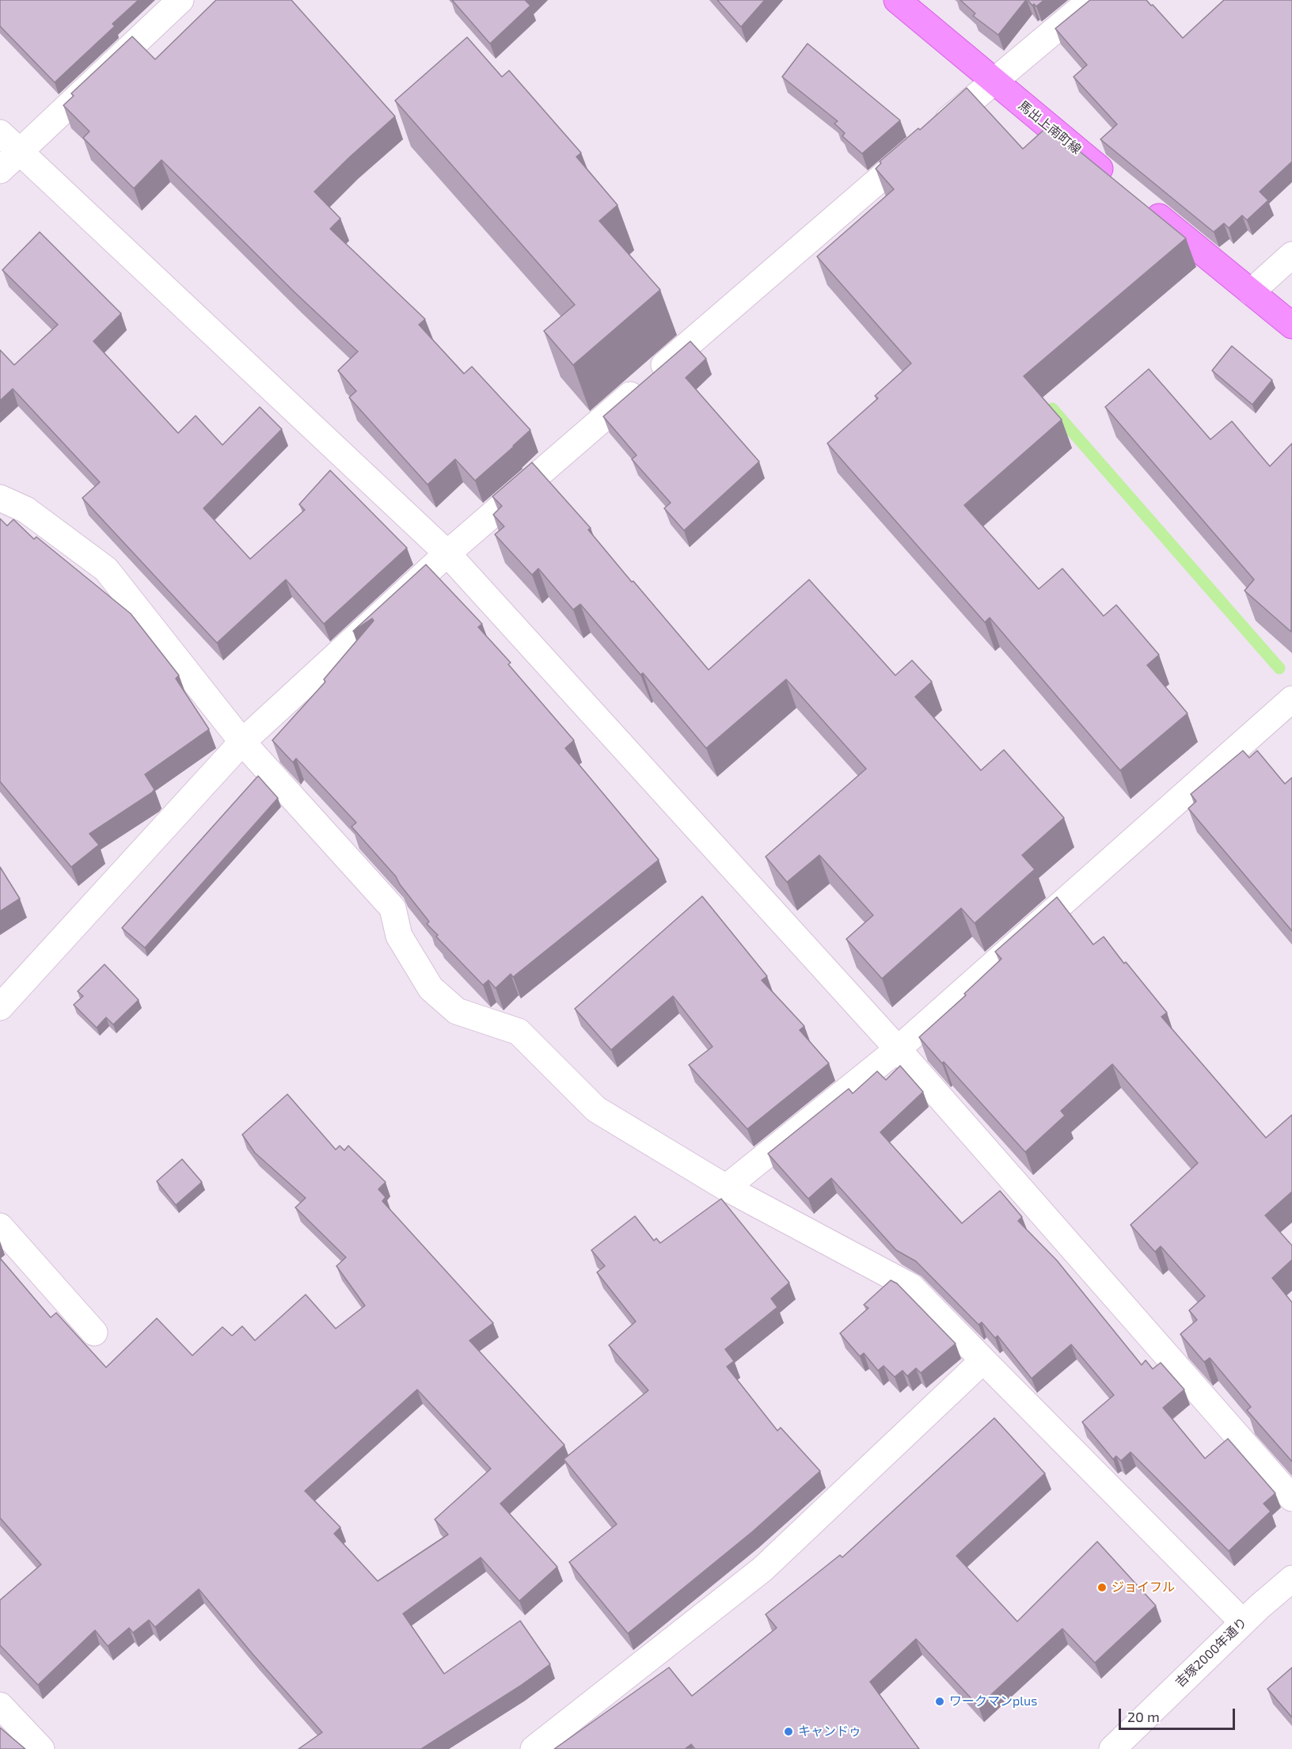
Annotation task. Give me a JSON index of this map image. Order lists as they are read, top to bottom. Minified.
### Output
{"streets":{"main road":["馬出上南町線"],"street":["吉塚2000年通り"]},"places":["ジョイフル","ワークマンplus","キャンドゥ"],"scale_bar":"20 m"}
